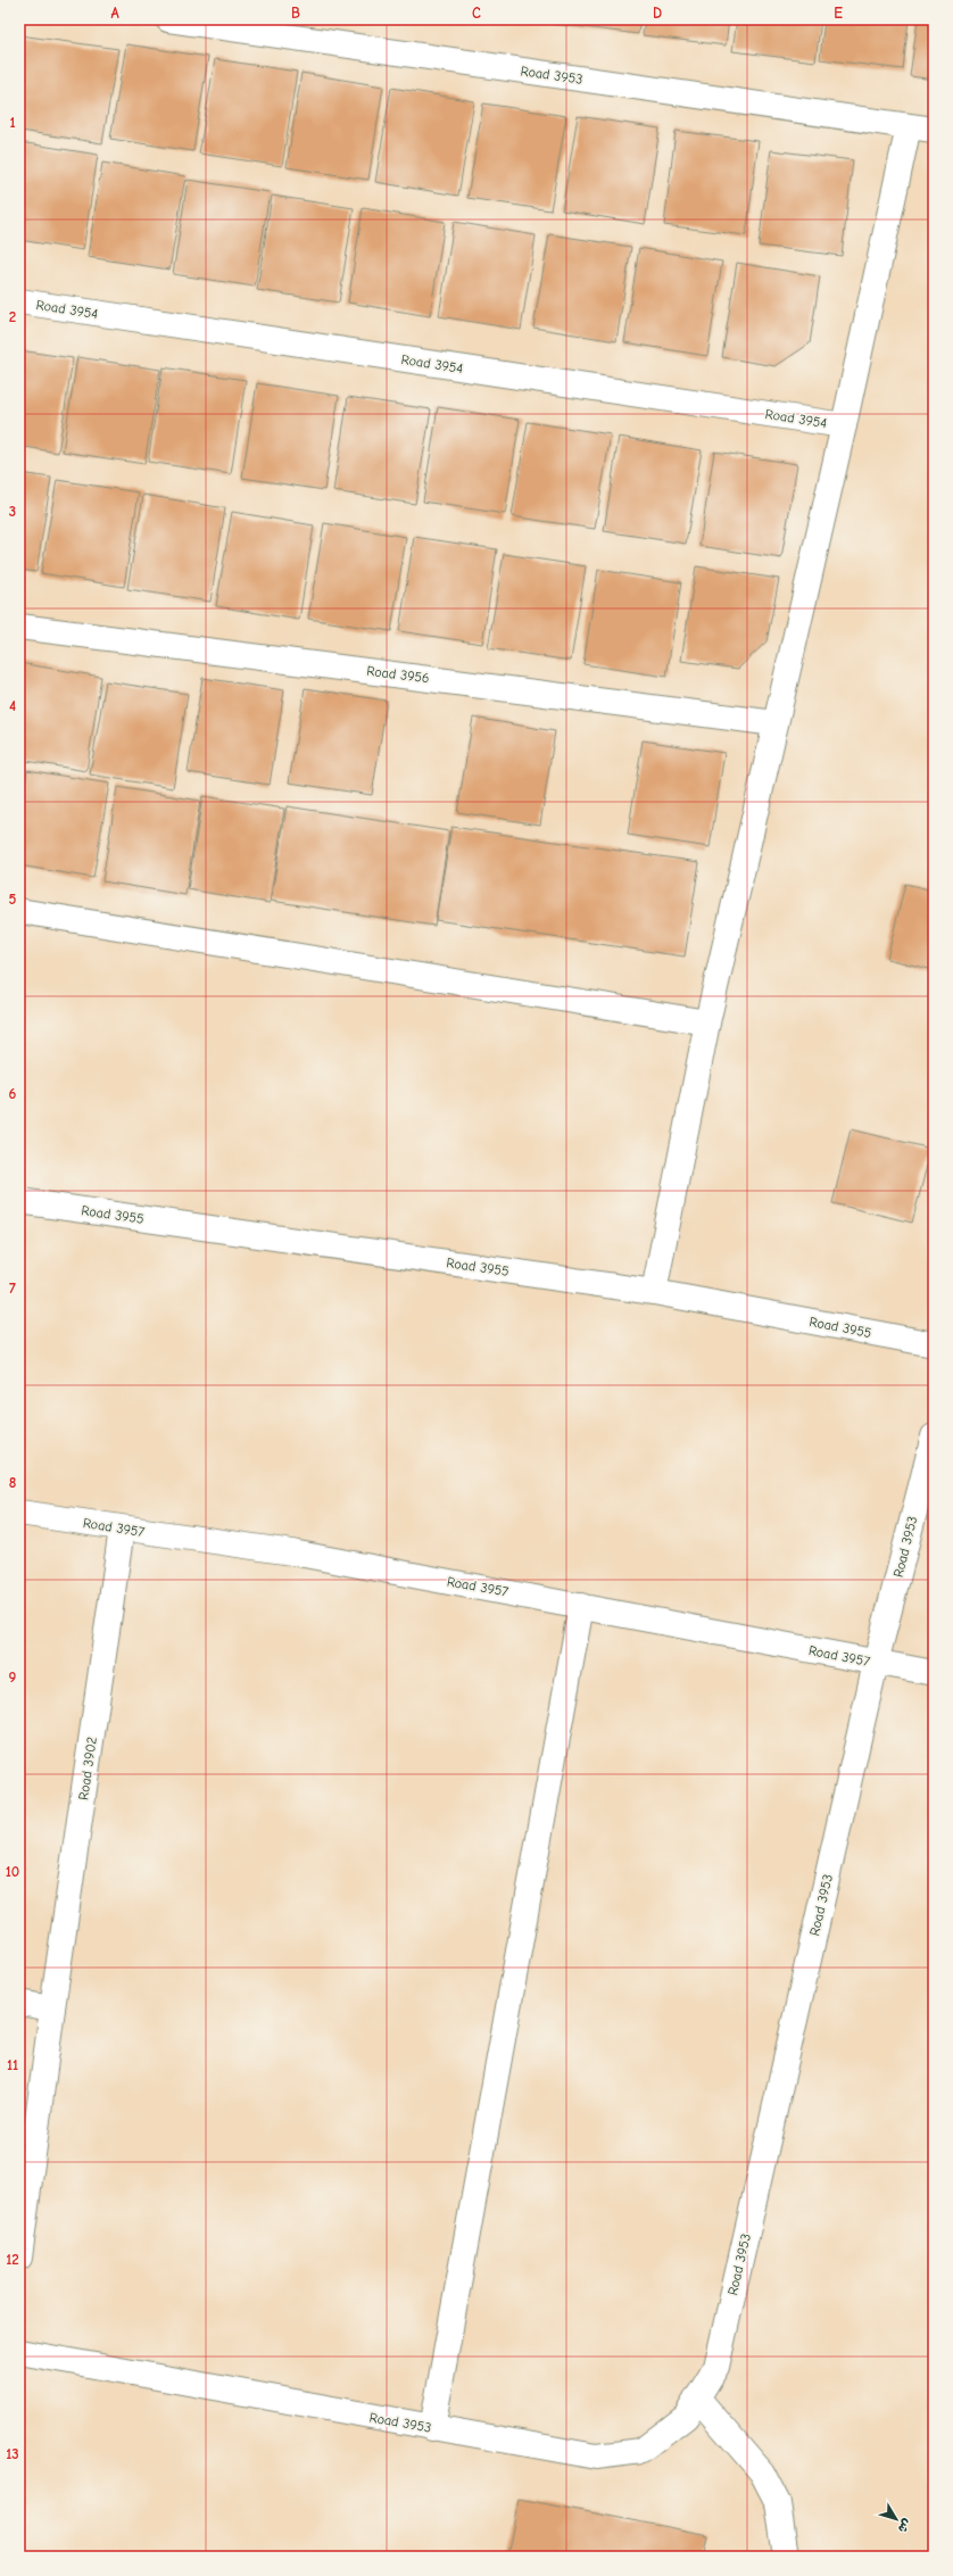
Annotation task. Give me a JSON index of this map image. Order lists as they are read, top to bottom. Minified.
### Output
{"streets":{"street":["Road 3953","Road 3954","Road 3956","Road 3955","Road 3957","Road 3902"]},"crossings":[["Road 3953","Road 3957"],["Road 3957","Road 3902"]],"north":"bottom right","grid":{"columns":["A","B","C","D","E"],"rows":["1","2","3","4","5","6","7","8","9","10","11","12","13"]}}
